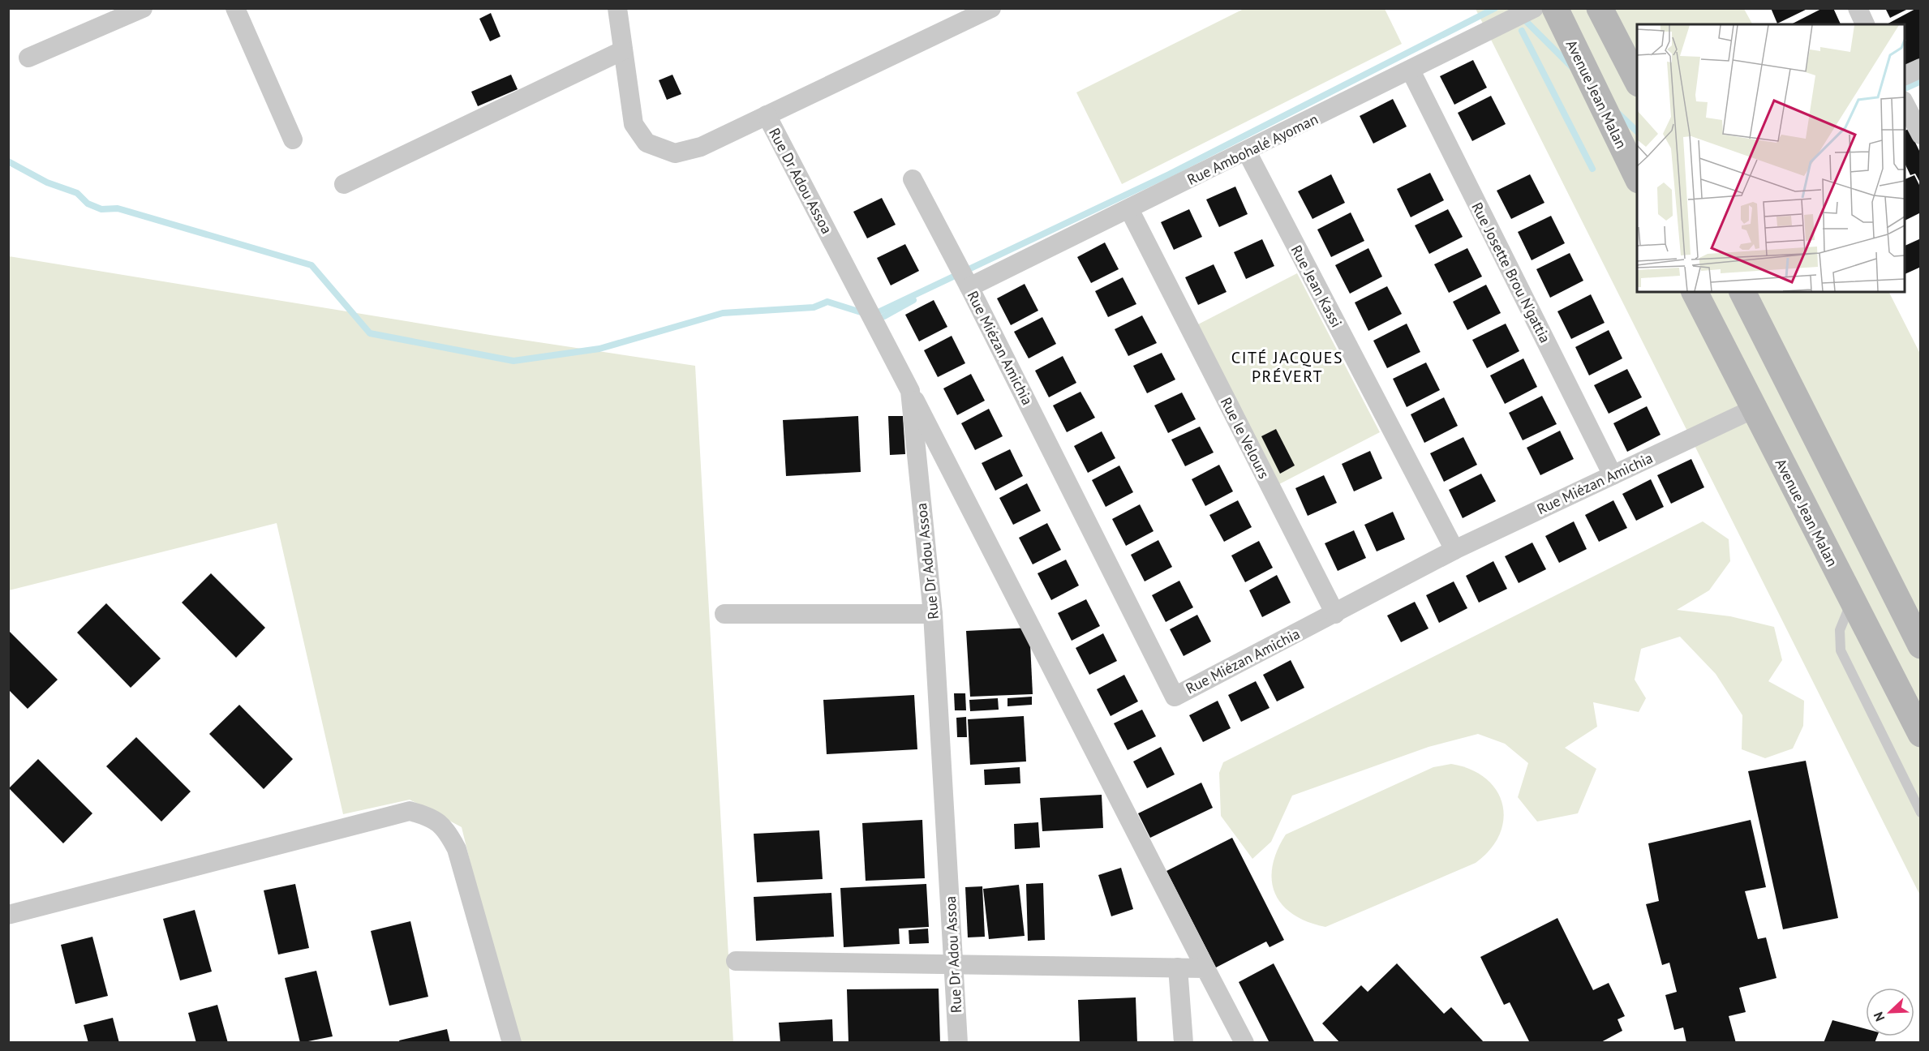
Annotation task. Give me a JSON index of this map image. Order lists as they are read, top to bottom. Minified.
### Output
{"streets":{"main road":["Avenue Jean Malan"],"street":["Rue Ambohalé Ayoman","Rue Dr Adou Assoa","Rue Josette Brou N'gattia","Rue Jean Kassi","Rue Miézan Amichia","Rue le Velours"]},"crossings":[["Avenue Jean Malan","Rue Miézan Amichia"],["Rue Ambohalé Ayoman","Rue Josette Brou N'gattia"],["Rue Ambohalé Ayoman","Rue Jean Kassi"],["Rue Ambohalé Ayoman","Rue Miézan Amichia"],["Rue Ambohalé Ayoman","Rue le Velours"],["Rue Josette Brou N'gattia","Rue Miézan Amichia"],["Rue Jean Kassi","Rue Miézan Amichia"],["Rue Miézan Amichia","Rue le Velours"]],"districts":["CITÉ JACQUES PRÉVERT"],"north":"bottom left"}
